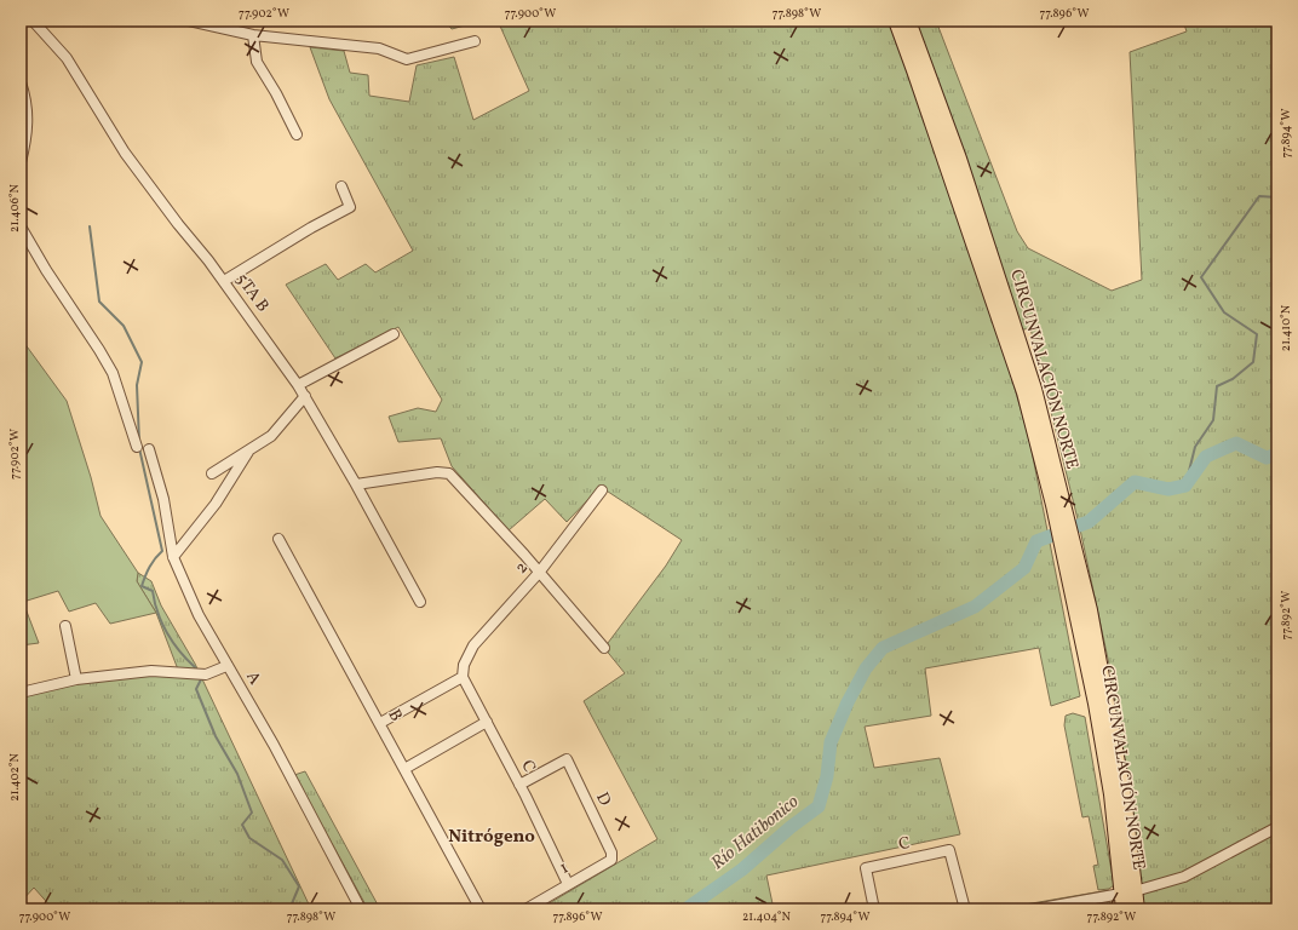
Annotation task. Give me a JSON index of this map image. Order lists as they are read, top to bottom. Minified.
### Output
{"streets":{"highway":["CIRCUNVALACIÓN NORTE"],"street":["5TA B","2","A","B","C","D","1"]},"crossings":[["2","C"],["C","D"],["C","1"],["D","1"]],"districts":["Nitrógeno"],"water":["Río Hatibonico"],"coordinates":["77.902°W","77.900°W","77.898°W","77.896°W","77.894°W","21.406°N","21.410°N","77.892°W","21.402°N","21.404°N"]}
